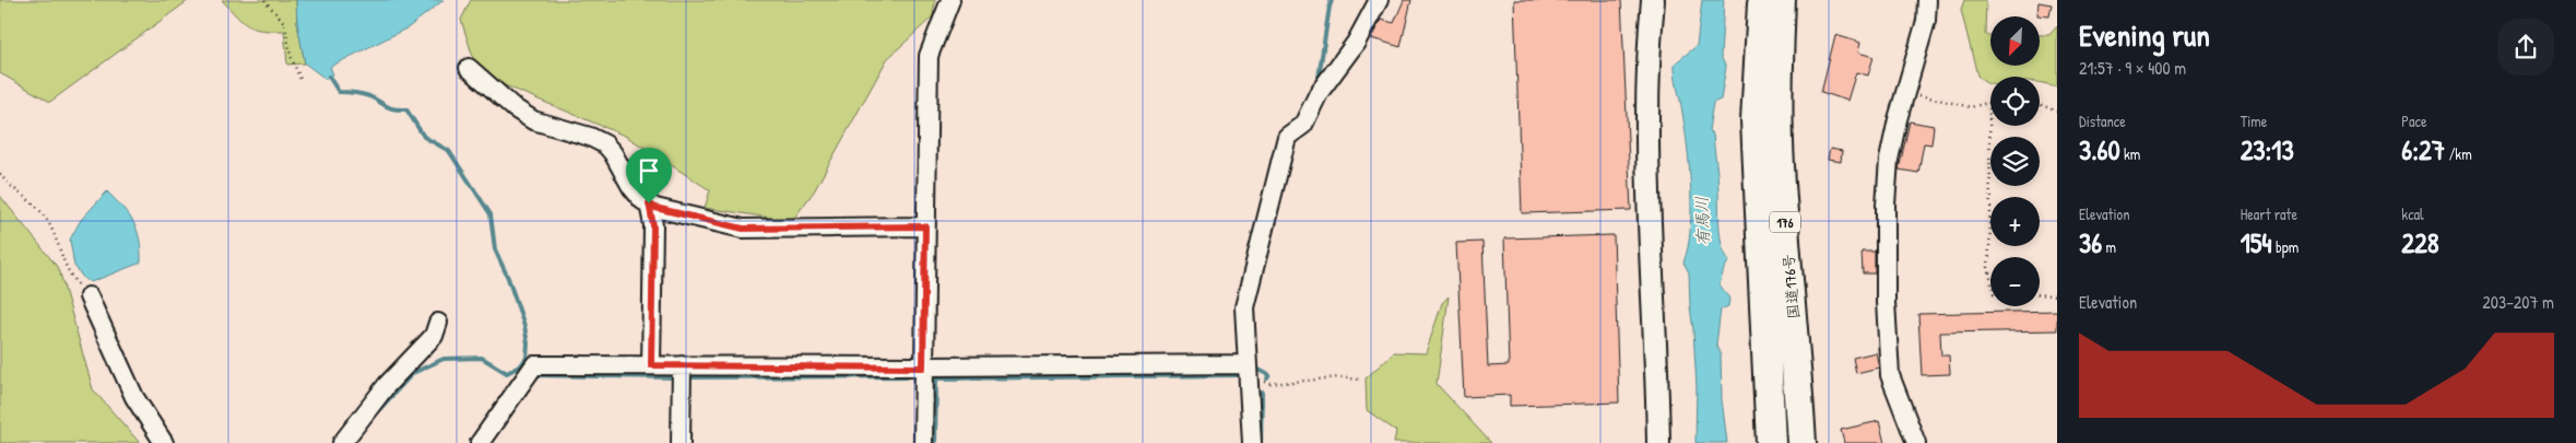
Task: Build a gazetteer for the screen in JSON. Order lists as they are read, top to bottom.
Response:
{
  "streets": {
    "highway": ["176", "国道176号"]
  },
  "water": ["有馬川"],
  "north": "bottom left",
  "page": {
    "heading": ["Evening run", "21:57 · 9 × 400 m"],
    "map_buttons": ["+", "−"],
    "stats": [
      ["Distance", "3.60 km"],
      ["Time", "23:13"],
      ["Pace", "6:27 /km"],
      ["Elevation", "36 m"],
      ["Heart rate", "154 bpm"],
      ["kcal", "228"]
    ],
    "chart": ["Elevation", "203–207 m"]
  }
}
